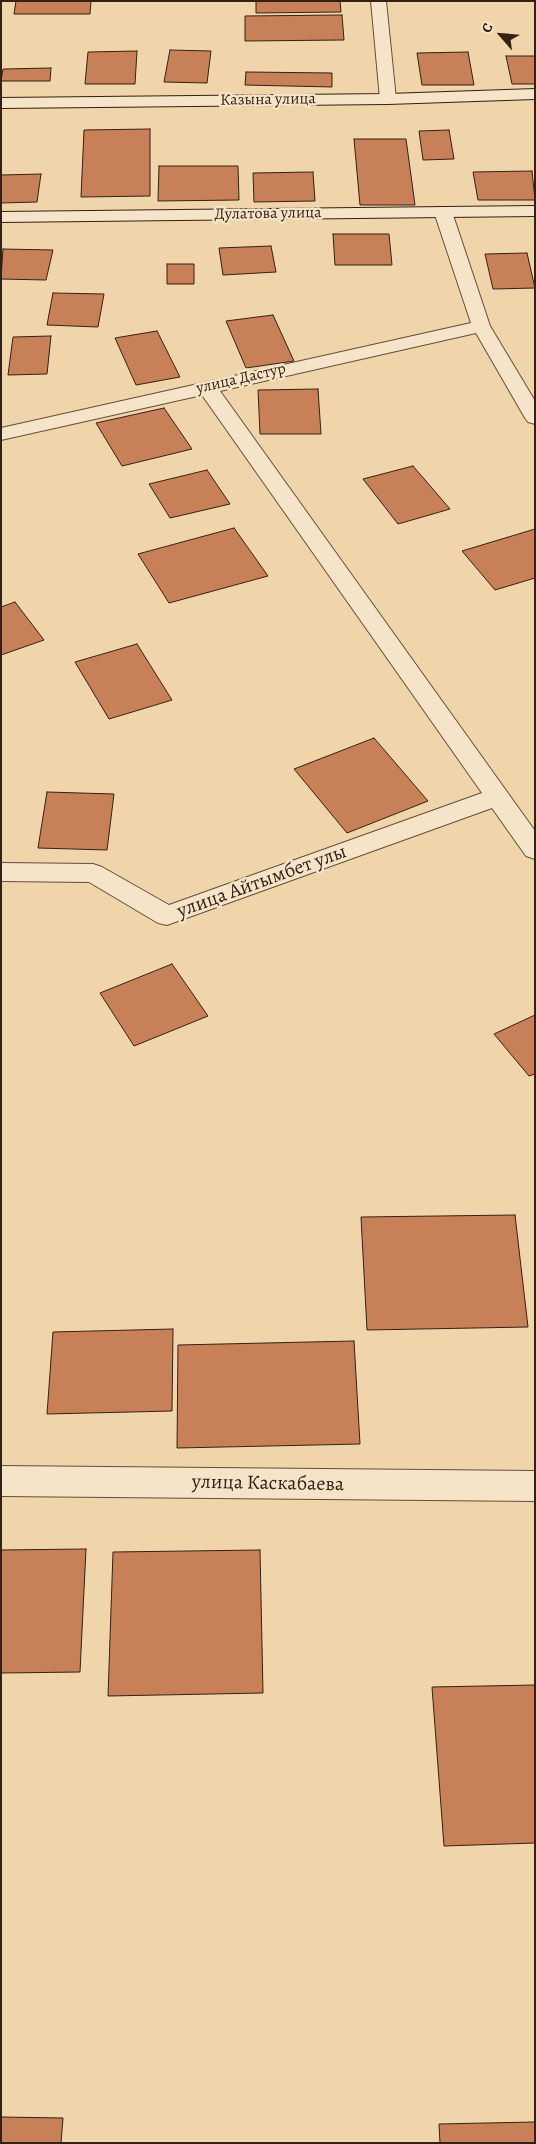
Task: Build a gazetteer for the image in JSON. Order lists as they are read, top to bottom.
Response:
{
  "streets": {
    "street": [
      "Казына улица",
      "Дулатова улица",
      "улица Дастур",
      "улица Айтымбет улы",
      "улица Каскабаева"
    ]
  },
  "north": "top left"
}
